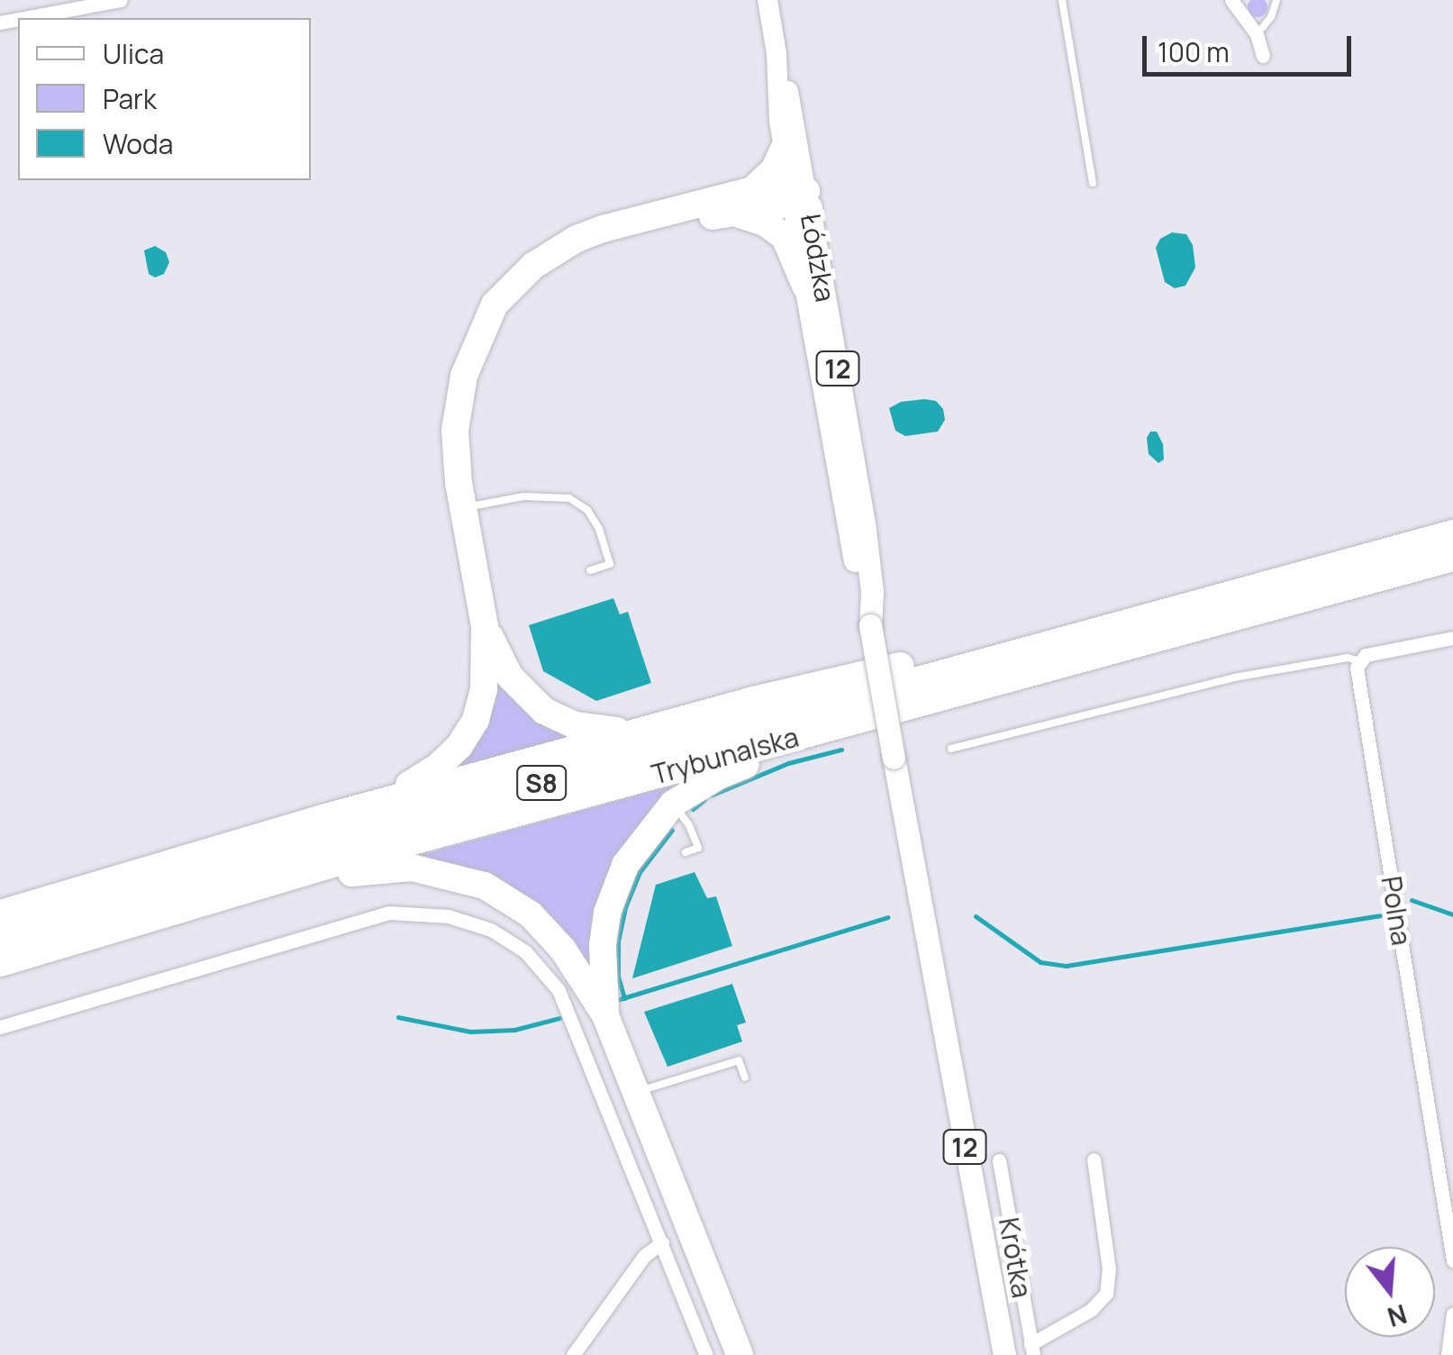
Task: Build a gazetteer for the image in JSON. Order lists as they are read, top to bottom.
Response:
{
  "streets": {
    "highway": ["12", "Trybunalska", "S8"],
    "main road": ["Łódzka"],
    "street": ["Polna", "Krótka"]
  },
  "crossings": [
    ["Łódzka", "12"]
  ],
  "legend": ["Ulica", "Park", "Woda"],
  "scale_bar": "100 m",
  "north": "bottom"
}
